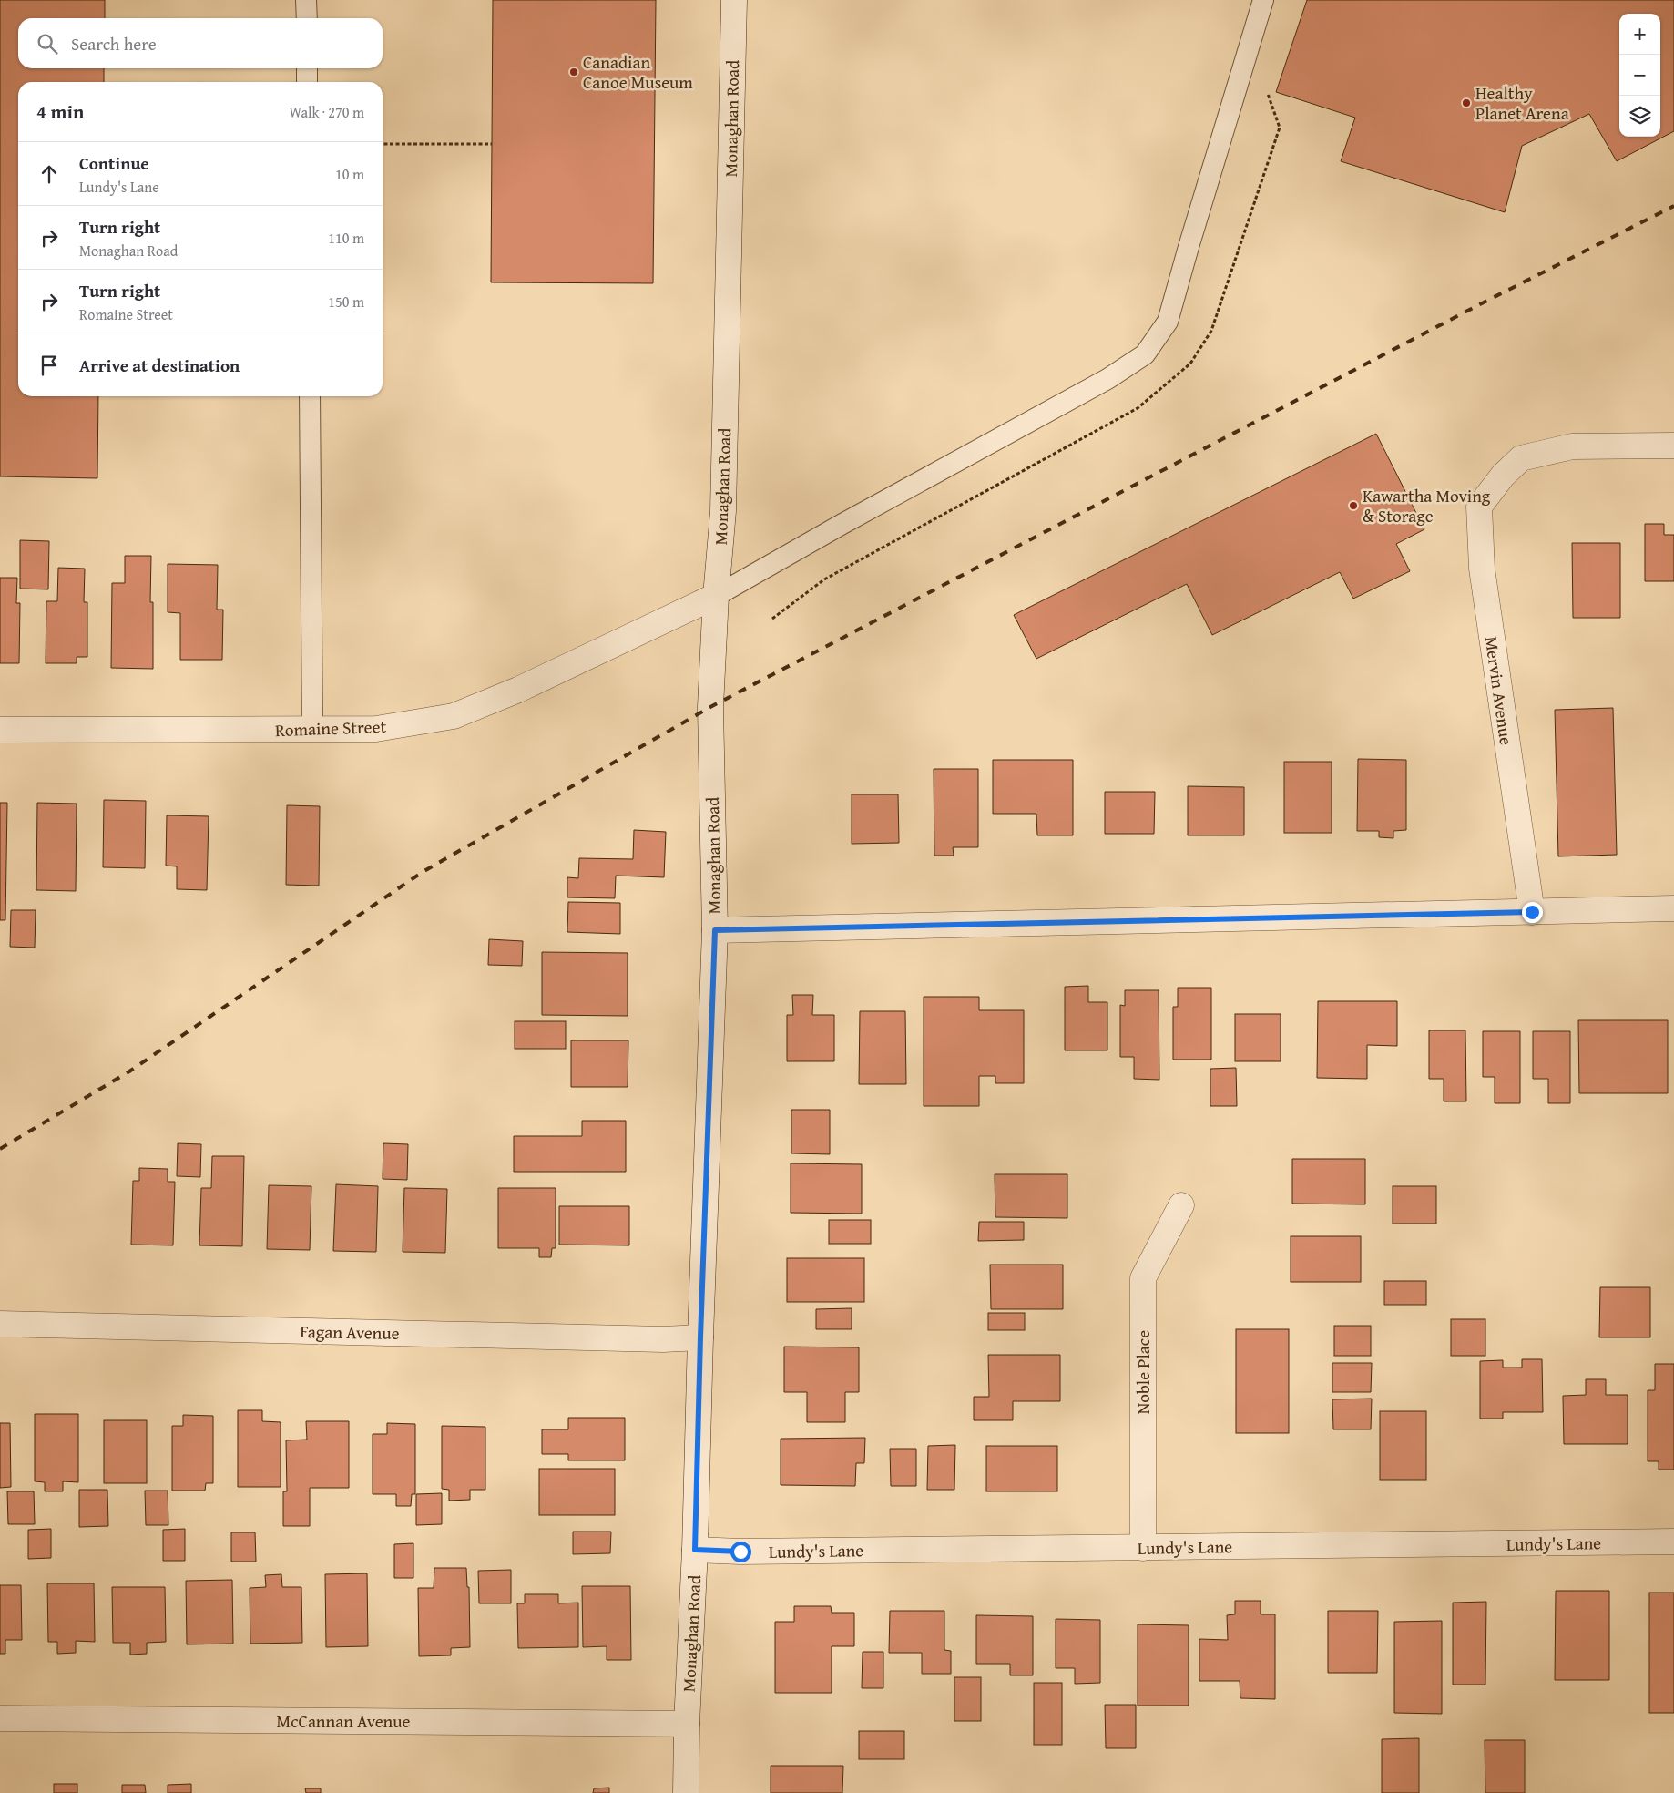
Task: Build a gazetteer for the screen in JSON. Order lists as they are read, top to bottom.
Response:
{
  "streets": {
    "street": [
      "Monaghan Road",
      "Mervin Avenue",
      "Romaine Street",
      "Fagan Avenue",
      "Noble Place",
      "Lundy's Lane",
      "McCannan Avenue"
    ]
  },
  "crossings": [
    ["Monaghan Road", "Romaine Street"],
    ["Monaghan Road", "Fagan Avenue"],
    ["Monaghan Road", "Lundy's Lane"],
    ["Monaghan Road", "McCannan Avenue"],
    ["Noble Place", "Lundy's Lane"]
  ],
  "places": ["Canadian Canoe Museum", "Healthy Planet Arena", "Kawartha Moving & Storage"],
  "page": {
    "map_buttons": ["+", "−"],
    "search": "Search here",
    "heading": ["4 min", "Walk · 270 m"],
    "list": [
      ["Continue", "Lundy's Lane", "10 m"],
      ["Turn right", "Monaghan Road", "110 m"],
      ["Turn right", "Romaine Street", "150 m"],
      "Arrive at destination"
    ]
  }
}
